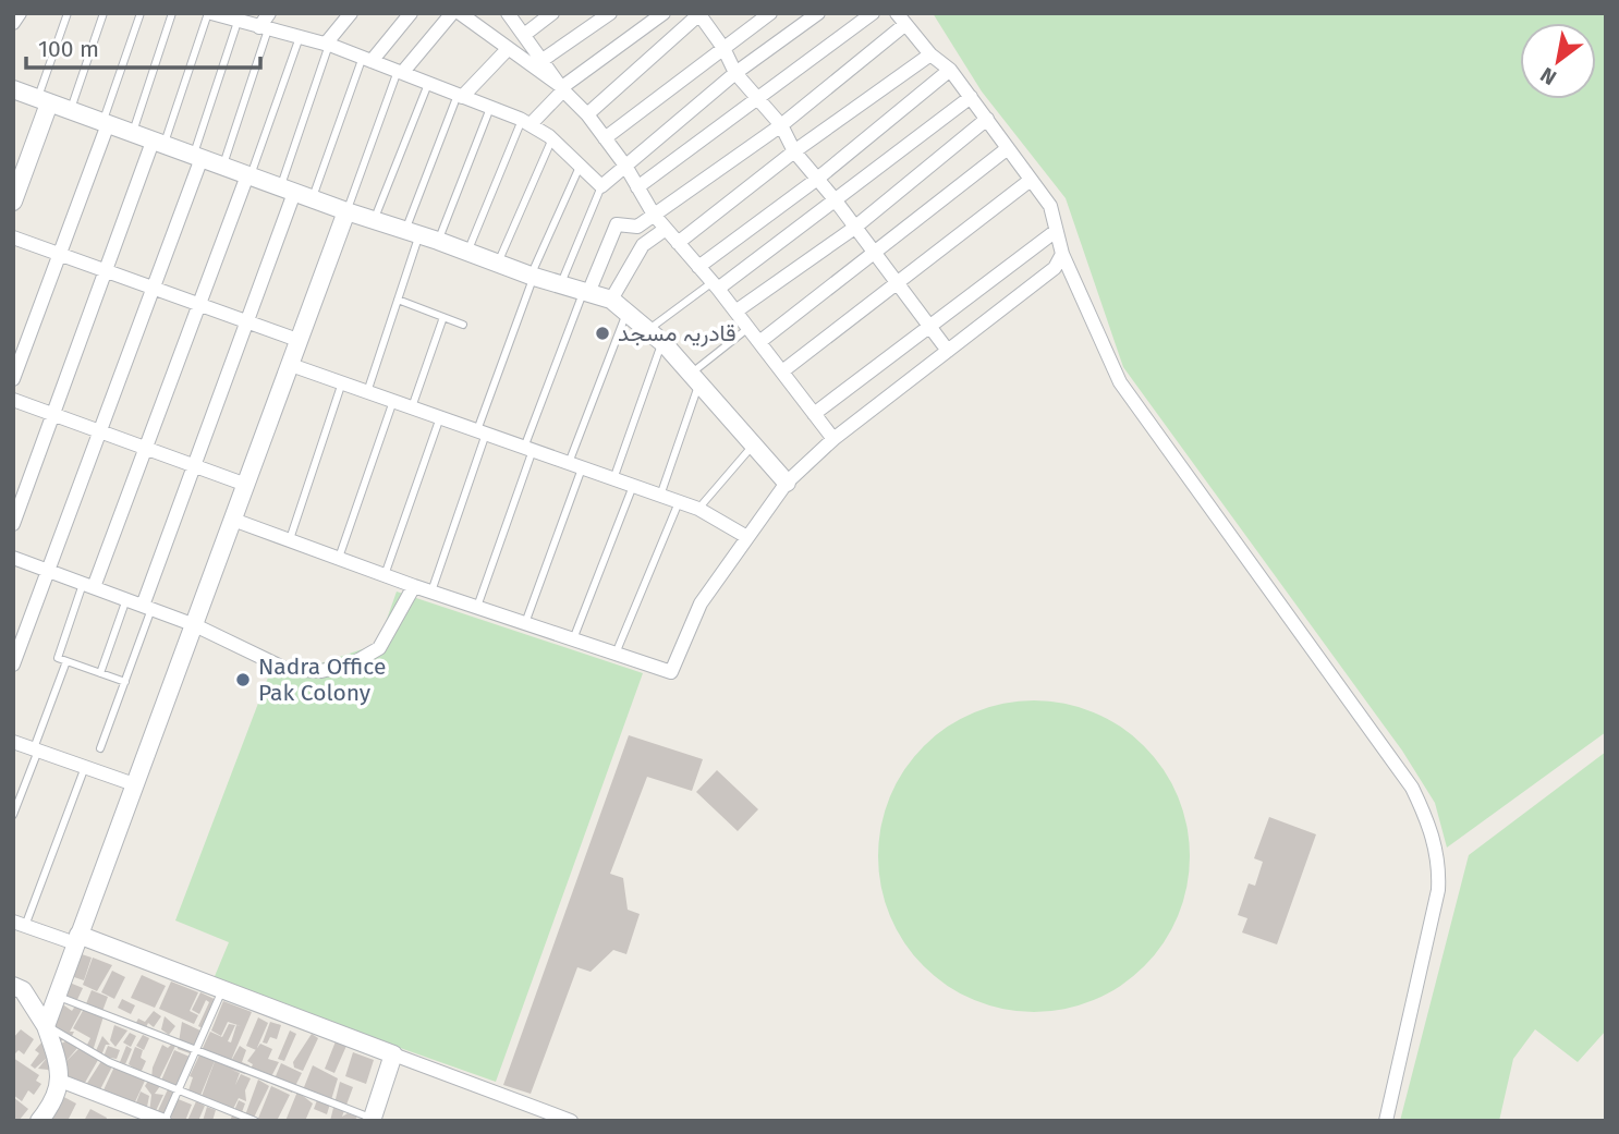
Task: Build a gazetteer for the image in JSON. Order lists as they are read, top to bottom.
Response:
{
  "places": ["قادریہ مسجد", "Nadra Office Pak Colony"],
  "scale_bar": "100 m",
  "north": "bottom left"
}
